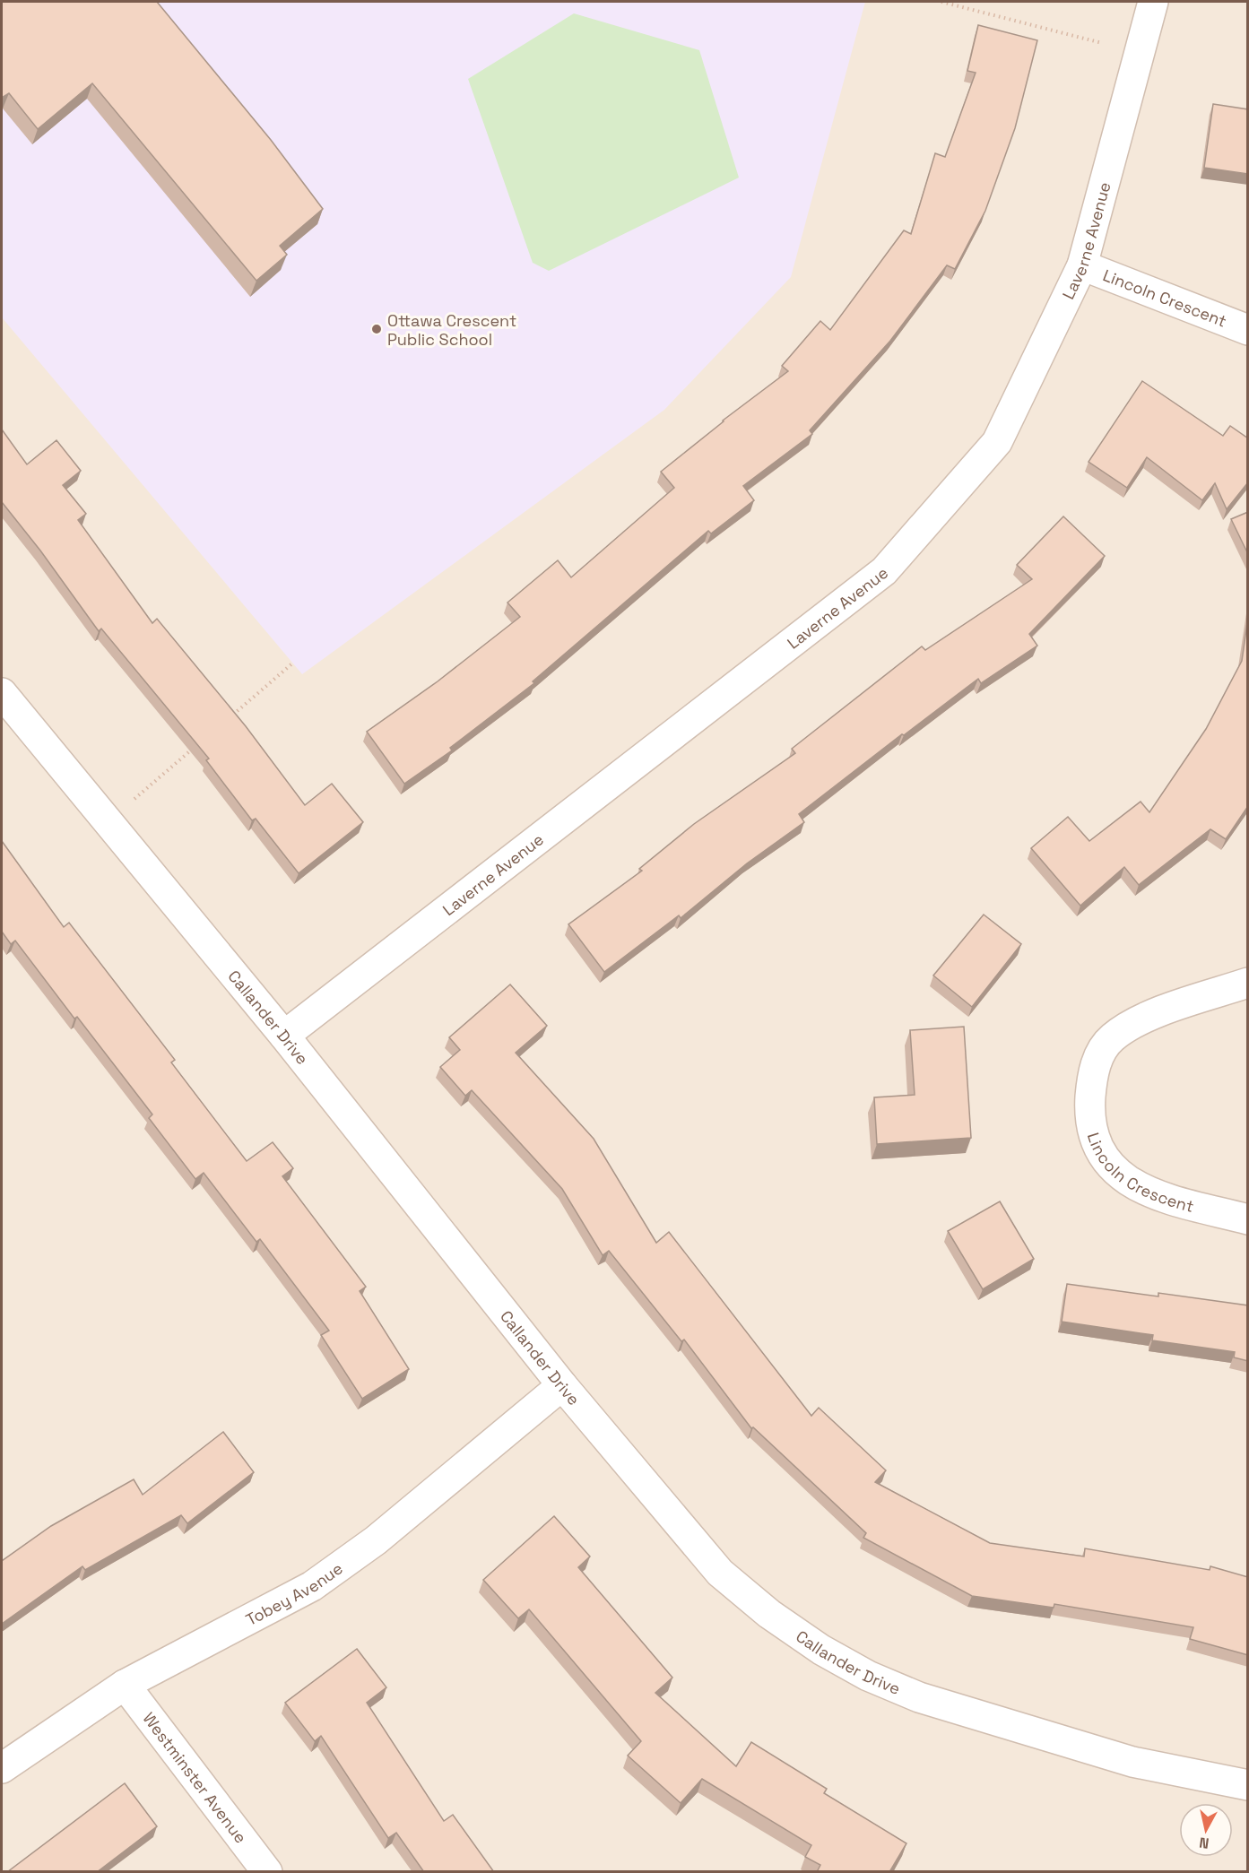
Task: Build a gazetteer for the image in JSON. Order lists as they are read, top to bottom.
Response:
{
  "streets": {
    "street": [
      "Laverne Avenue",
      "Lincoln Crescent",
      "Callander Drive",
      "Tobey Avenue",
      "Westminster Avenue"
    ]
  },
  "crossings": [
    ["Laverne Avenue", "Lincoln Crescent"],
    ["Laverne Avenue", "Callander Drive"],
    ["Callander Drive", "Tobey Avenue"],
    ["Tobey Avenue", "Westminster Avenue"]
  ],
  "places": ["Ottawa Crescent Public School"],
  "north": "bottom"
}
